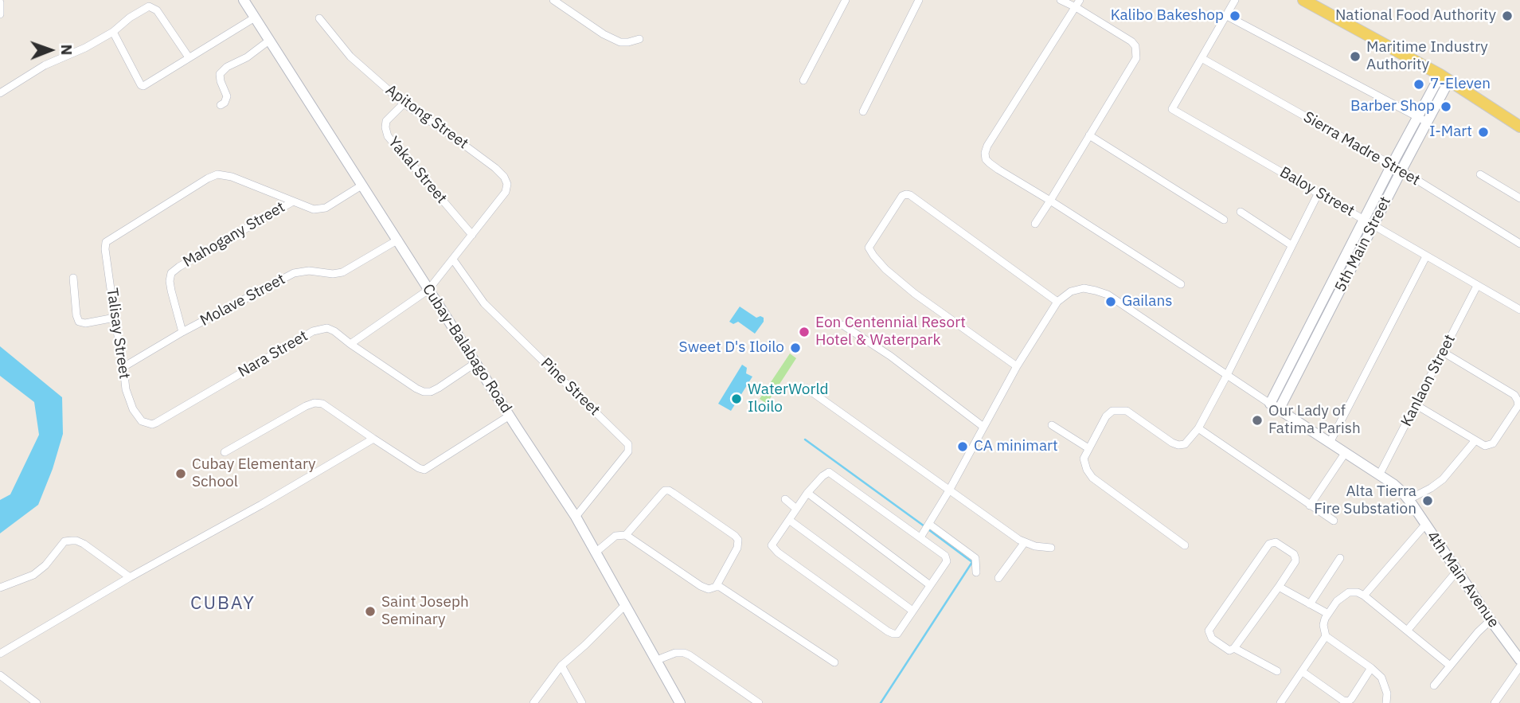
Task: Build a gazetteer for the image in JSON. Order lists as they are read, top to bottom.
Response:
{
  "streets": {
    "main road": ["5th Main Street", "Cubay-Balabago Road", "4th Main Avenue"],
    "street": [
      "Apitong Street",
      "Sierra Madre Street",
      "Yakal Street",
      "Baloy Street",
      "Mahogany Street",
      "Molave Street",
      "Talisay Street",
      "Nara Street",
      "Kanlaon Street",
      "Pine Street"
    ]
  },
  "crossings": [
    ["Apitong Street", "Yakal Street"],
    ["Sierra Madre Street", "Baloy Street"],
    ["Sierra Madre Street", "5th Main Street"],
    ["Baloy Street", "5th Main Street"],
    ["Baloy Street", "Kanlaon Street"],
    ["Mahogany Street", "Molave Street"],
    ["Mahogany Street", "Talisay Street"],
    ["5th Main Street", "4th Main Avenue"],
    ["Molave Street", "Talisay Street"],
    ["Molave Street", "Cubay-Balabago Road"],
    ["Talisay Street", "Nara Street"],
    ["Cubay-Balabago Road", "Nara Street"],
    ["Cubay-Balabago Road", "Pine Street"],
    ["Kanlaon Street", "4th Main Avenue"]
  ],
  "districts": ["CUBAY"],
  "places": [
    "Kalibo Bakeshop",
    "National Food Authority",
    "Maritime Industry Authority",
    "7-Eleven",
    "Barber Shop",
    "I-Mart",
    "Gailans",
    "Eon Centennial Resort Hotel & Waterpark",
    "Sweet D's Iloilo",
    "WaterWorld Iloilo",
    "Our Lady of Fatima Parish",
    "CA minimart",
    "Cubay Elementary School",
    "Alta Tierra Fire Substation",
    "Saint Joseph Seminary"
  ],
  "north": "right"
}
